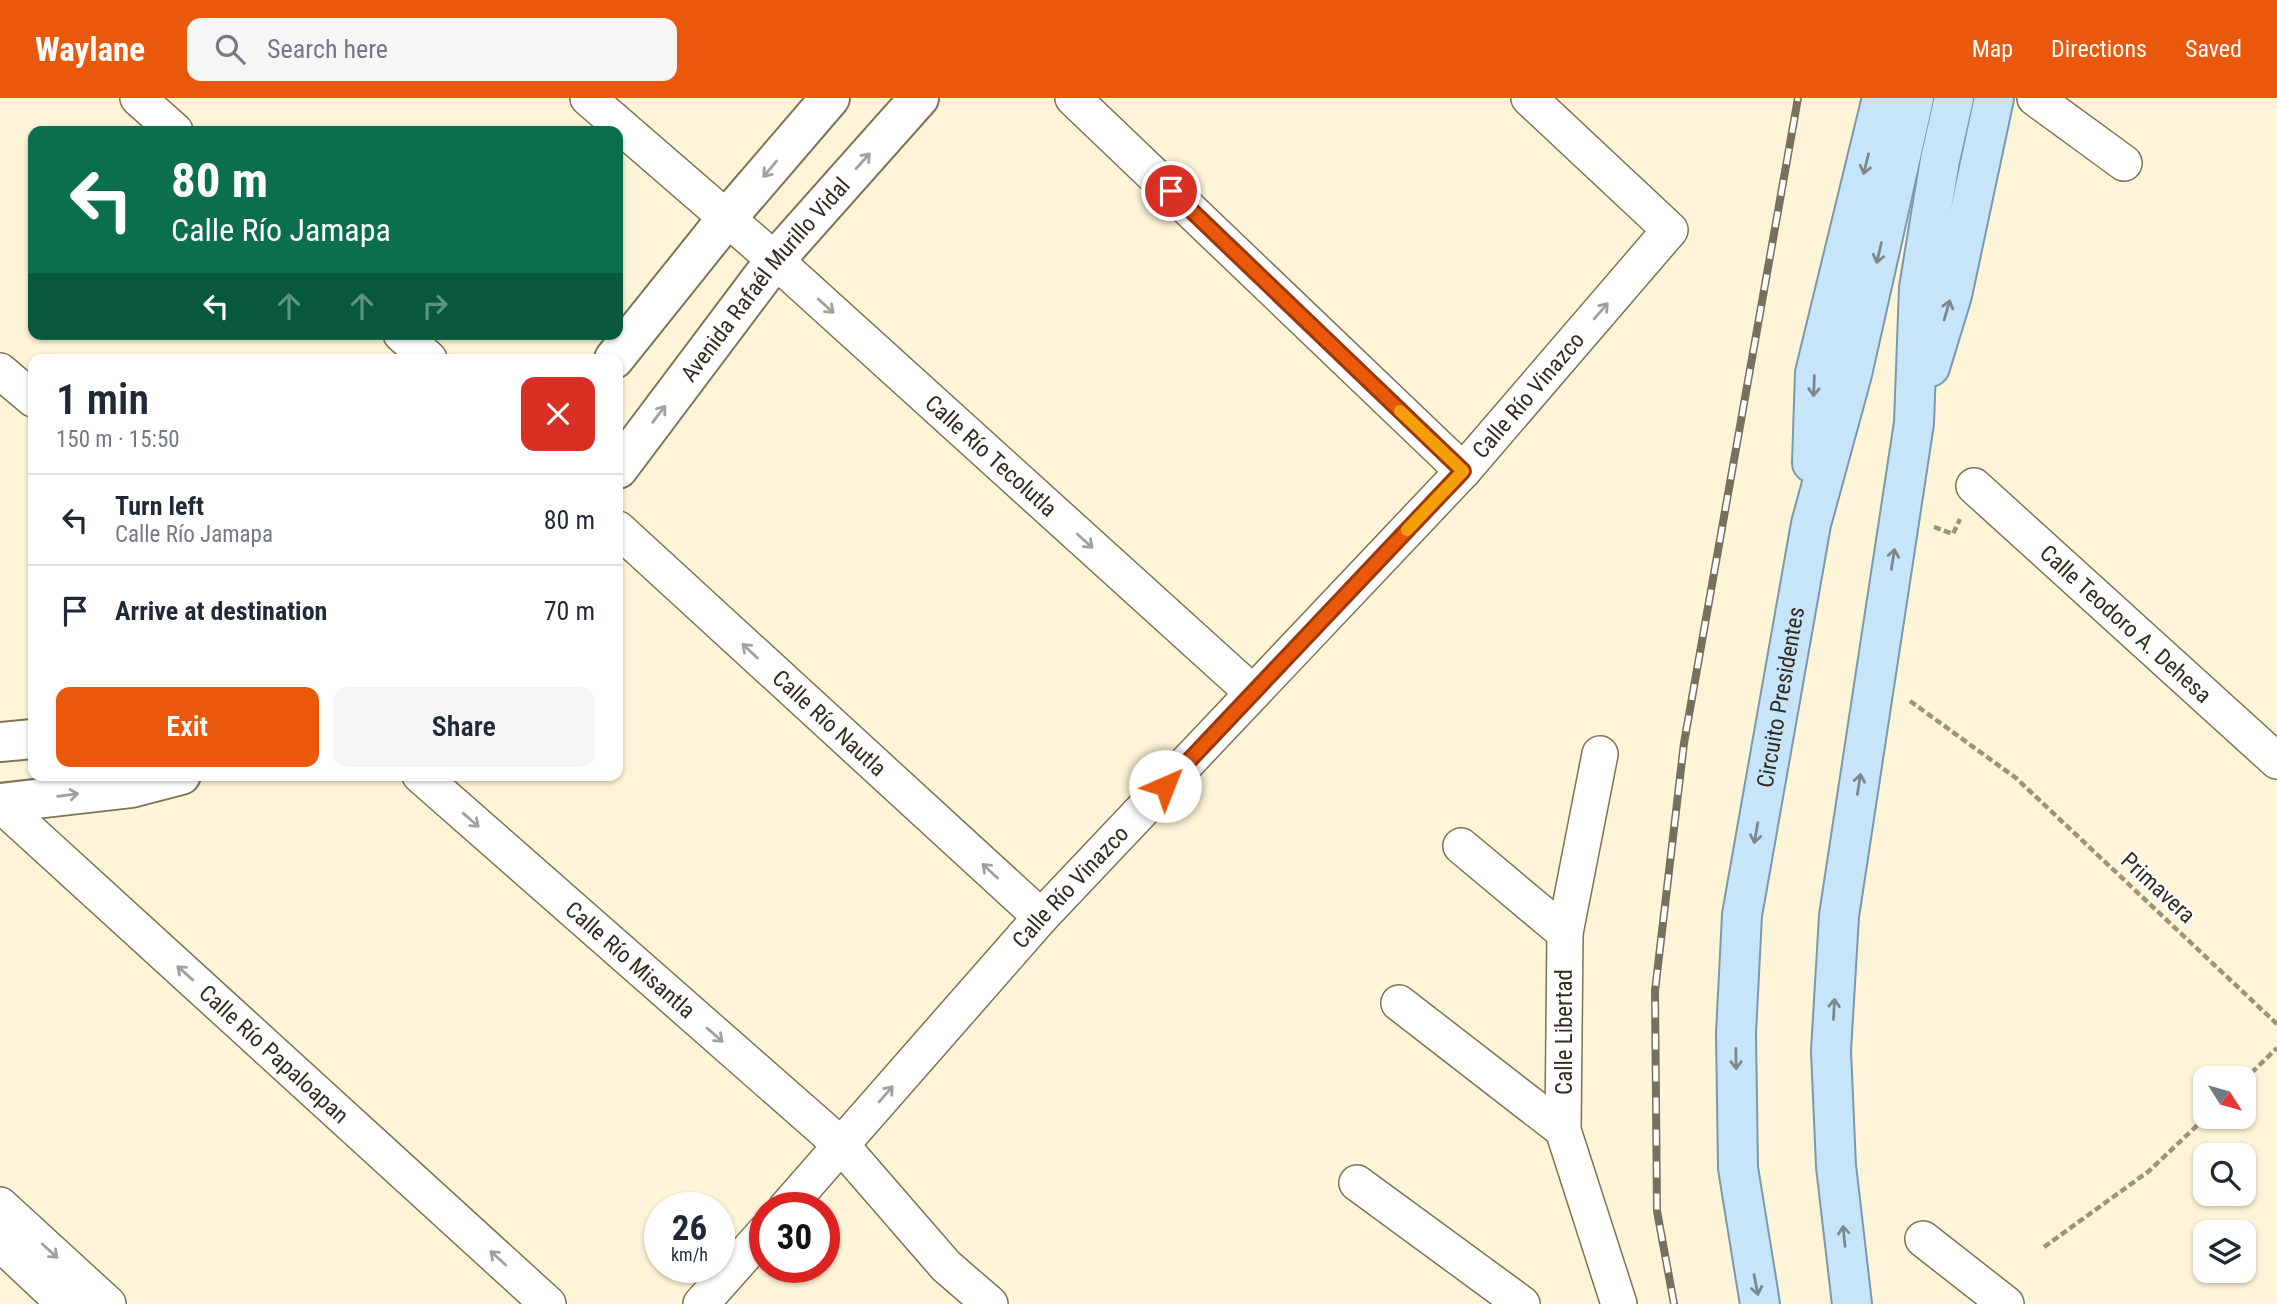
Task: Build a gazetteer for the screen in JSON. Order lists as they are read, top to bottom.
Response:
{
  "streets": {
    "main road": ["Avenida Rafaél Murillo Vidal", "Circuito Presidentes"],
    "street": [
      "Calle Río Vinazco",
      "Calle Río Tecolutla",
      "Calle Teodoro A. Dehesa",
      "Calle Río Nautla",
      "Calle Río Misantla",
      "Calle Libertad",
      "Calle Río Papaloapan"
    ],
    "path": ["Primavera"]
  },
  "crossings": [
    ["Avenida Rafaél Murillo Vidal", "Calle Río Tecolutla"],
    ["Calle Río Vinazco", "Calle Río Tecolutla"],
    ["Calle Río Vinazco", "Calle Río Nautla"],
    ["Calle Río Vinazco", "Calle Río Misantla"]
  ],
  "one_way": [
    "Calle Río Vinazco",
    "Calle Río Nautla",
    "Calle Río Misantla",
    "Calle Río Papaloapan"
  ],
  "north": "bottom right",
  "page": {
    "header": "Waylane",
    "search": "Search here",
    "nav": ["Map", "Directions", "Saved"],
    "turn": ["80 m", "Calle Río Jamapa"],
    "heading": ["1 min", "150 m · 15:50"],
    "list": [
      {
        "name": "Turn left",
        "note": "Calle Río Jamapa",
        "value": "80 m"
      },
      {
        "name": "Arrive at destination",
        "value": "70 m"
      }
    ],
    "buttons": ["Exit", "Share"],
    "speed": "26 km/h",
    "limit": "30"
  }
}
